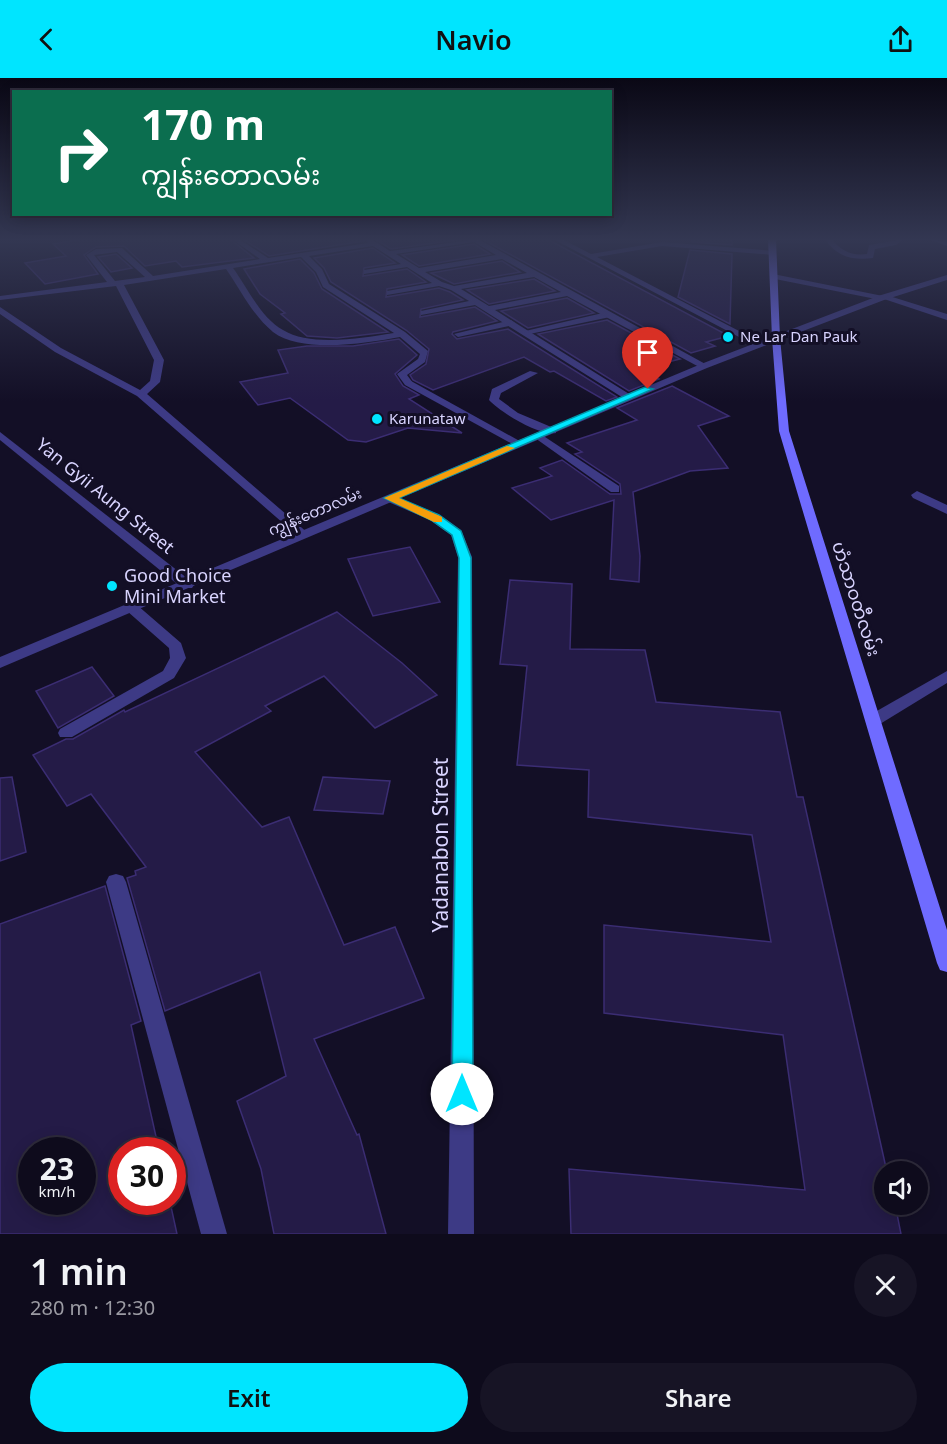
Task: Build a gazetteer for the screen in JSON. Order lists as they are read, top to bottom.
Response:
{
  "streets": {
    "main road": ["ဟံသာဝတီလမ်း"],
    "street": ["Yan Gyii Aung Street", "ကျွန်းတောလမ်း", "Yadanabon Street"]
  },
  "crossings": [
    ["Yan Gyii Aung Street", "ကျွန်းတောလမ်း"],
    ["ကျွန်းတောလမ်း", "ဟံသာဝတီလမ်း"],
    ["ကျွန်းတောလမ်း", "Yadanabon Street"]
  ],
  "places": ["Ne Lar Dan Pauk", "Karunataw", "Good Choice Mini Market"],
  "page": {
    "header": "Navio",
    "turn": ["170 m", "ကျွန်းတောလမ်း"],
    "speed": "23 km/h",
    "limit": "30",
    "heading": ["1 min", "280 m · 12:30"],
    "buttons": ["Exit", "Share"]
  }
}
